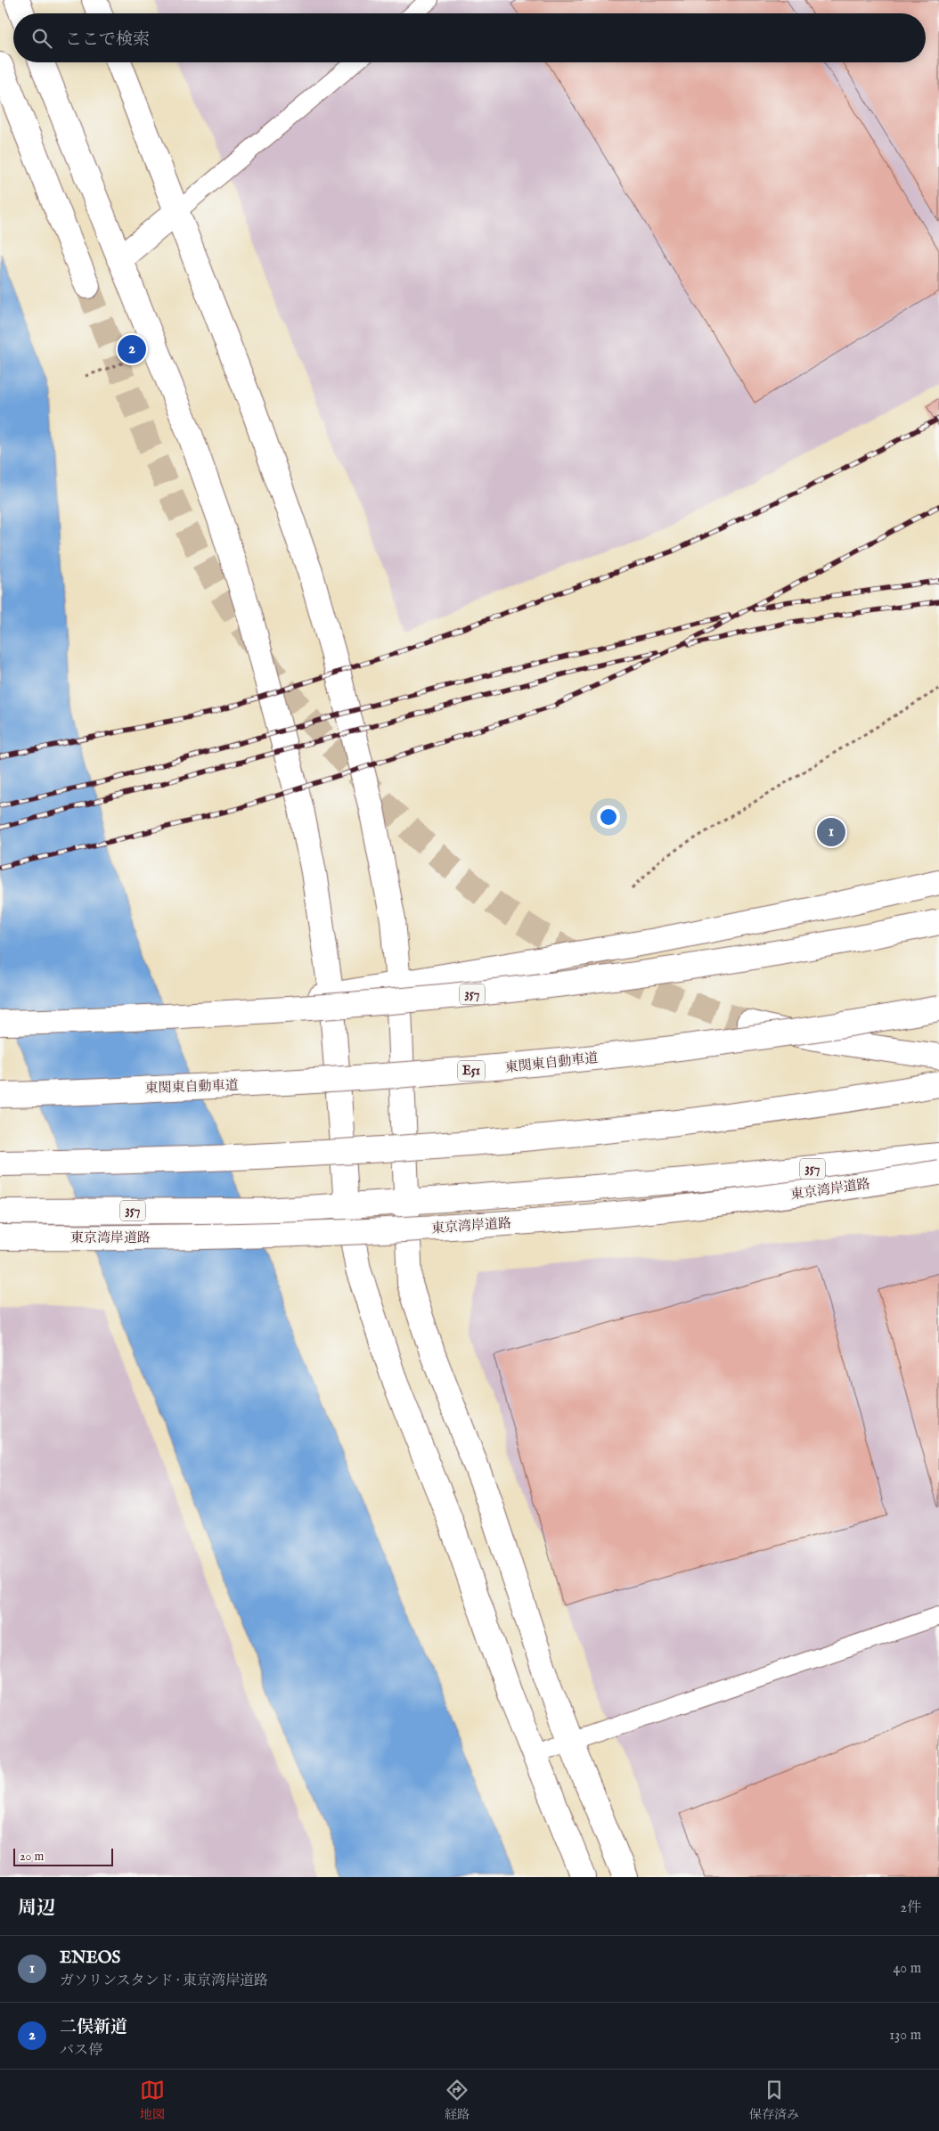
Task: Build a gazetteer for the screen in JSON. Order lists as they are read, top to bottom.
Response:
{
  "streets": {
    "main road": [
      "357",
      "東関東自動車道",
      "E51",
      "東京湾岸道路"
    ]
  },
  "scale_bar": "20 m",
  "page": {
    "search": "ここで検索",
    "pins": ["2", "1"],
    "scale": "20 m",
    "heading": ["周辺", "2件"],
    "list": [
      {
        "mark": "1",
        "name": "ENEOS",
        "note": "ガソリンスタンド · 東京湾岸道路",
        "value": "40 m"
      },
      {
        "mark": "2",
        "name": "二俣新道",
        "note": "バス停",
        "value": "130 m"
      }
    ],
    "nav": ["地図", "経路", "保存済み"]
  }
}
